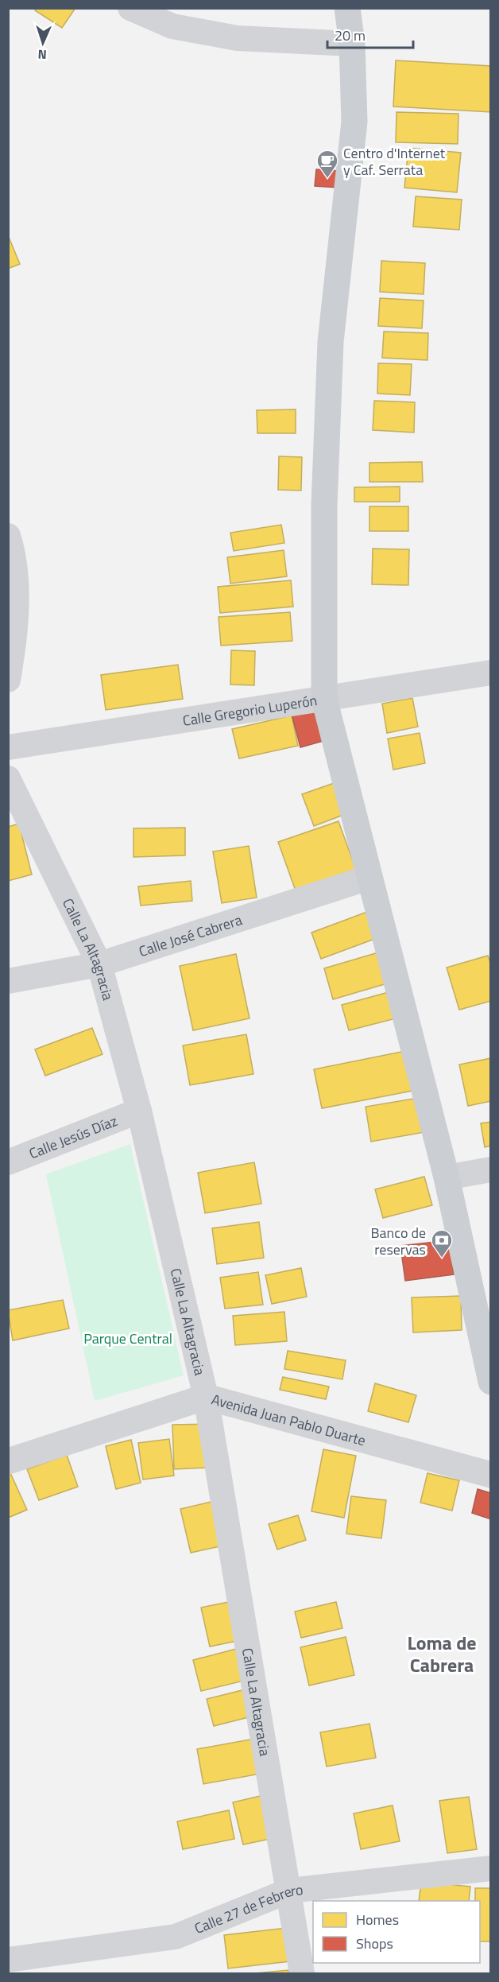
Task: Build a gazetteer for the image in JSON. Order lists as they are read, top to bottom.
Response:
{
  "streets": {
    "street": [
      "Calle Gregorio Luperón",
      "Calle José Cabrera",
      "Calle La Altagracia",
      "Calle Jesús Díaz",
      "Avenida Juan Pablo Duarte",
      "Calle 27 de Febrero"
    ]
  },
  "crossings": [
    ["Calle José Cabrera", "Calle La Altagracia"],
    ["Calle La Altagracia", "Calle Jesús Díaz"],
    ["Calle La Altagracia", "Avenida Juan Pablo Duarte"],
    ["Calle La Altagracia", "Calle 27 de Febrero"]
  ],
  "districts": ["Loma de Cabrera"],
  "parks": ["Parque Central"],
  "places": {
    "cafe": ["Centro d'Internet y Caf. Serrata"],
    "bank": ["Banco de reservas"]
  },
  "legend": ["Homes", "Shops"],
  "scale_bar": "20 m",
  "north": "bottom"
}
